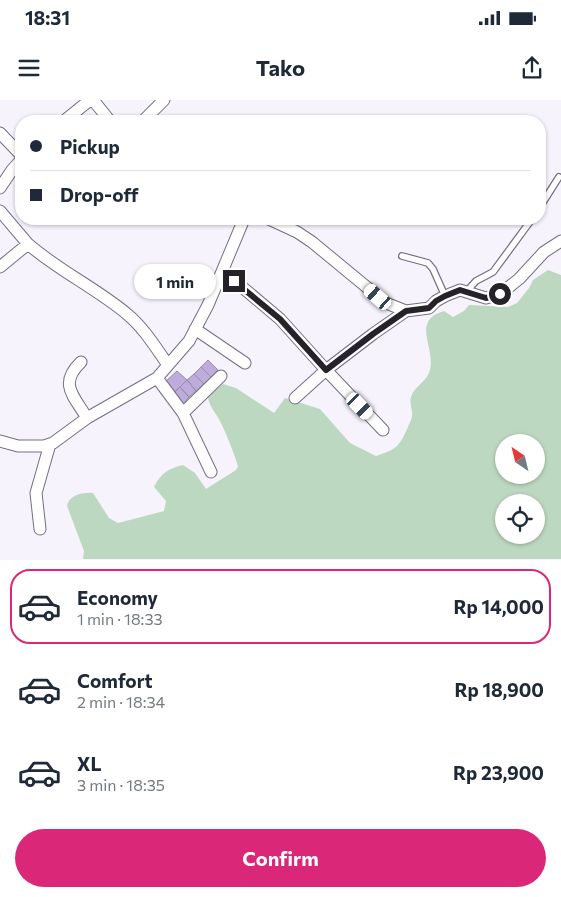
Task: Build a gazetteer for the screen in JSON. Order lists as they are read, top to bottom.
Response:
{
  "north": "top left",
  "page": {
    "status": "18:31",
    "header": "Tako",
    "banner": ["Pickup", "Drop-off"],
    "bubble": "1 min",
    "list": [
      {
        "name": "Economy",
        "note": "1 min · 18:33",
        "value": "Rp 14,000"
      },
      {
        "name": "Comfort",
        "note": "2 min · 18:34",
        "value": "Rp 18,900"
      },
      {
        "name": "XL",
        "note": "3 min · 18:35",
        "value": "Rp 23,900"
      }
    ],
    "buttons": "Confirm"
  }
}
